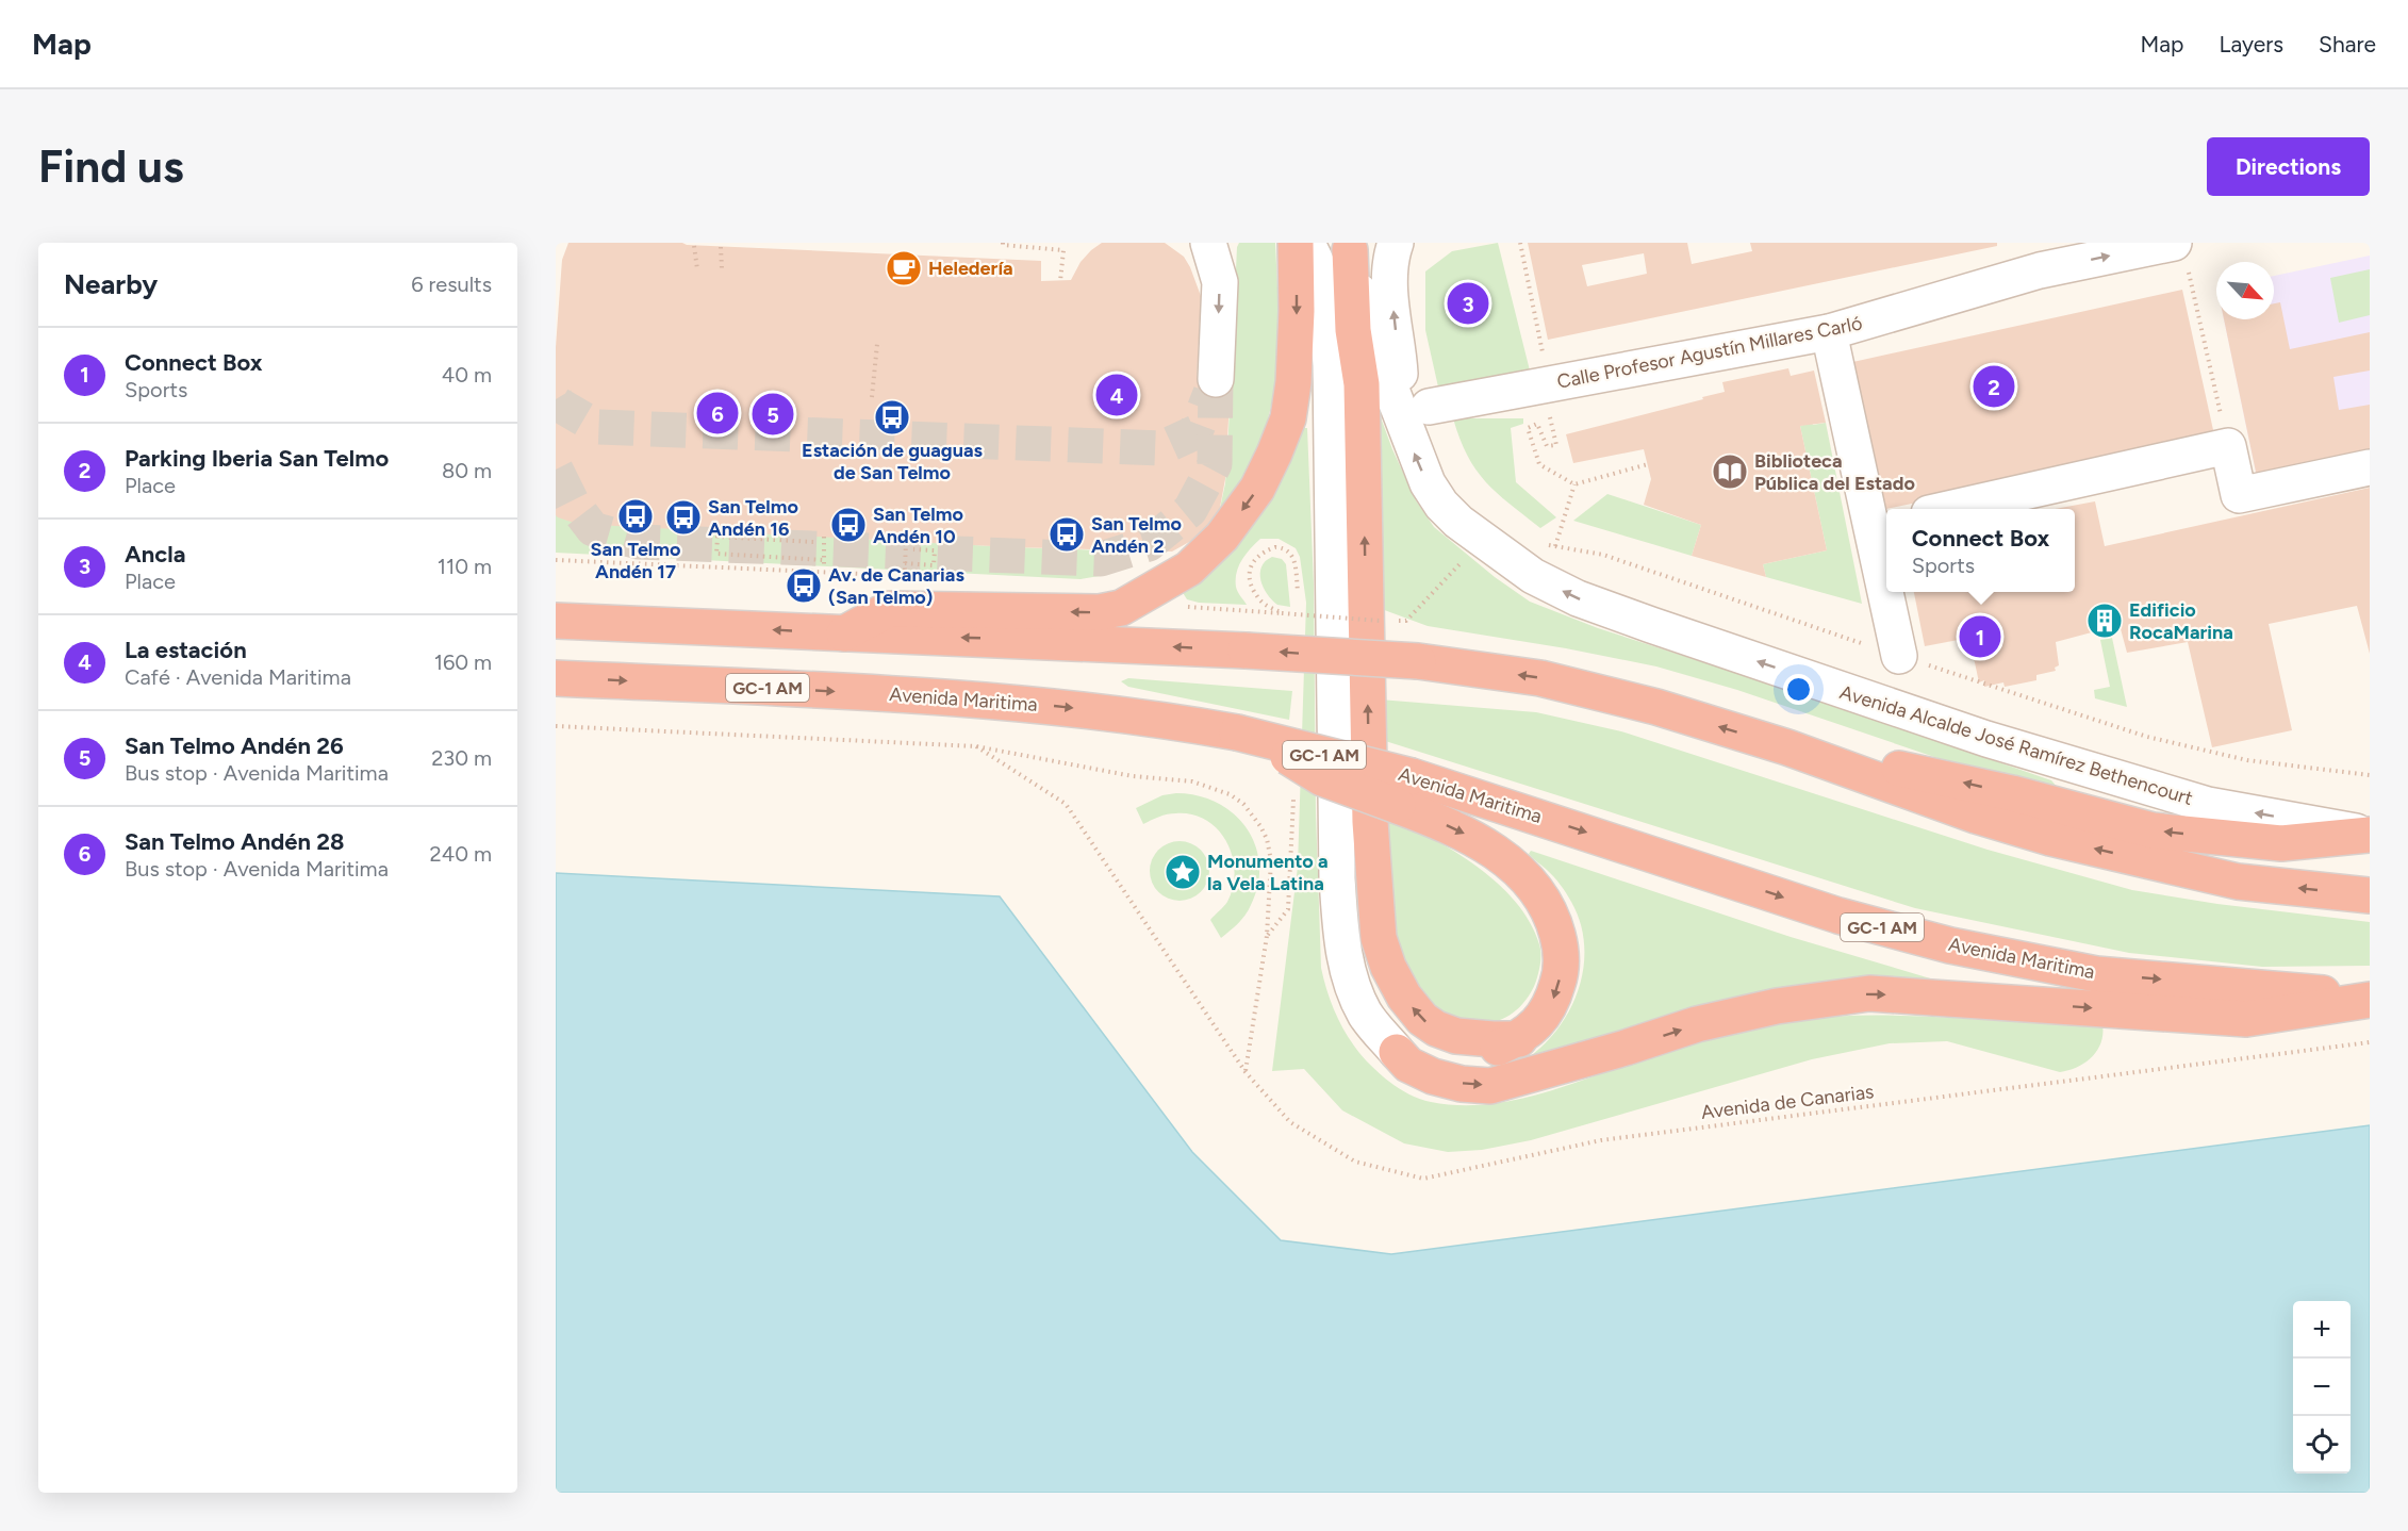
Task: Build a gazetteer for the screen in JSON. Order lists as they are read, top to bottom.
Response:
{
  "streets": {
    "highway": ["GC-1 AM", "Avenida Maritima"],
    "street": ["Calle Profesor Agustín Millares Carló", "Avenida Alcalde José Ramírez Bethencourt"],
    "path": ["Avenida de Canarias"]
  },
  "crossings": [
    ["Calle Profesor Agustín Millares Carló", "Avenida Alcalde José Ramírez Bethencourt"]
  ],
  "one_way": ["Avenida Alcalde José Ramírez Bethencourt"],
  "places": {
    "cafe": ["Heledería"],
    "bus stop": [
      "Estación de guaguas de San Telmo",
      "San Telmo Andén 17",
      "San Telmo Andén 16",
      "San Telmo Andén 10",
      "San Telmo Andén 2",
      "Av. de Canarias (San Telmo)"
    ],
    "library": ["Biblioteca Pública del Estado"],
    "building": ["Edificio RocaMarina"],
    "place": ["Monumento a la Vela Latina"]
  },
  "north": "bottom right",
  "page": {
    "header": "Map",
    "nav": ["Map", "Layers", "Share"],
    "buttons": "Directions",
    "title": "Find us",
    "heading": ["Nearby", "6 results"],
    "pins": [
      "3",
      "2",
      "4",
      "6",
      "5",
      "1"
    ],
    "list": [
      {
        "mark": "1",
        "name": "Connect Box",
        "note": "Sports",
        "value": "40 m"
      },
      {
        "mark": "2",
        "name": "Parking Iberia San Telmo",
        "note": "Place",
        "value": "80 m"
      },
      {
        "mark": "3",
        "name": "Ancla",
        "note": "Place",
        "value": "110 m"
      },
      {
        "mark": "4",
        "name": "La estación",
        "note": "Café · Avenida Maritima",
        "value": "160 m"
      },
      {
        "mark": "5",
        "name": "San Telmo Andén 26",
        "note": "Bus stop · Avenida Maritima",
        "value": "230 m"
      },
      {
        "mark": "6",
        "name": "San Telmo Andén 28",
        "note": "Bus stop · Avenida Maritima",
        "value": "240 m"
      }
    ],
    "popup": ["Connect Box", "Sports"],
    "map_buttons": ["+", "−"]
  }
}
